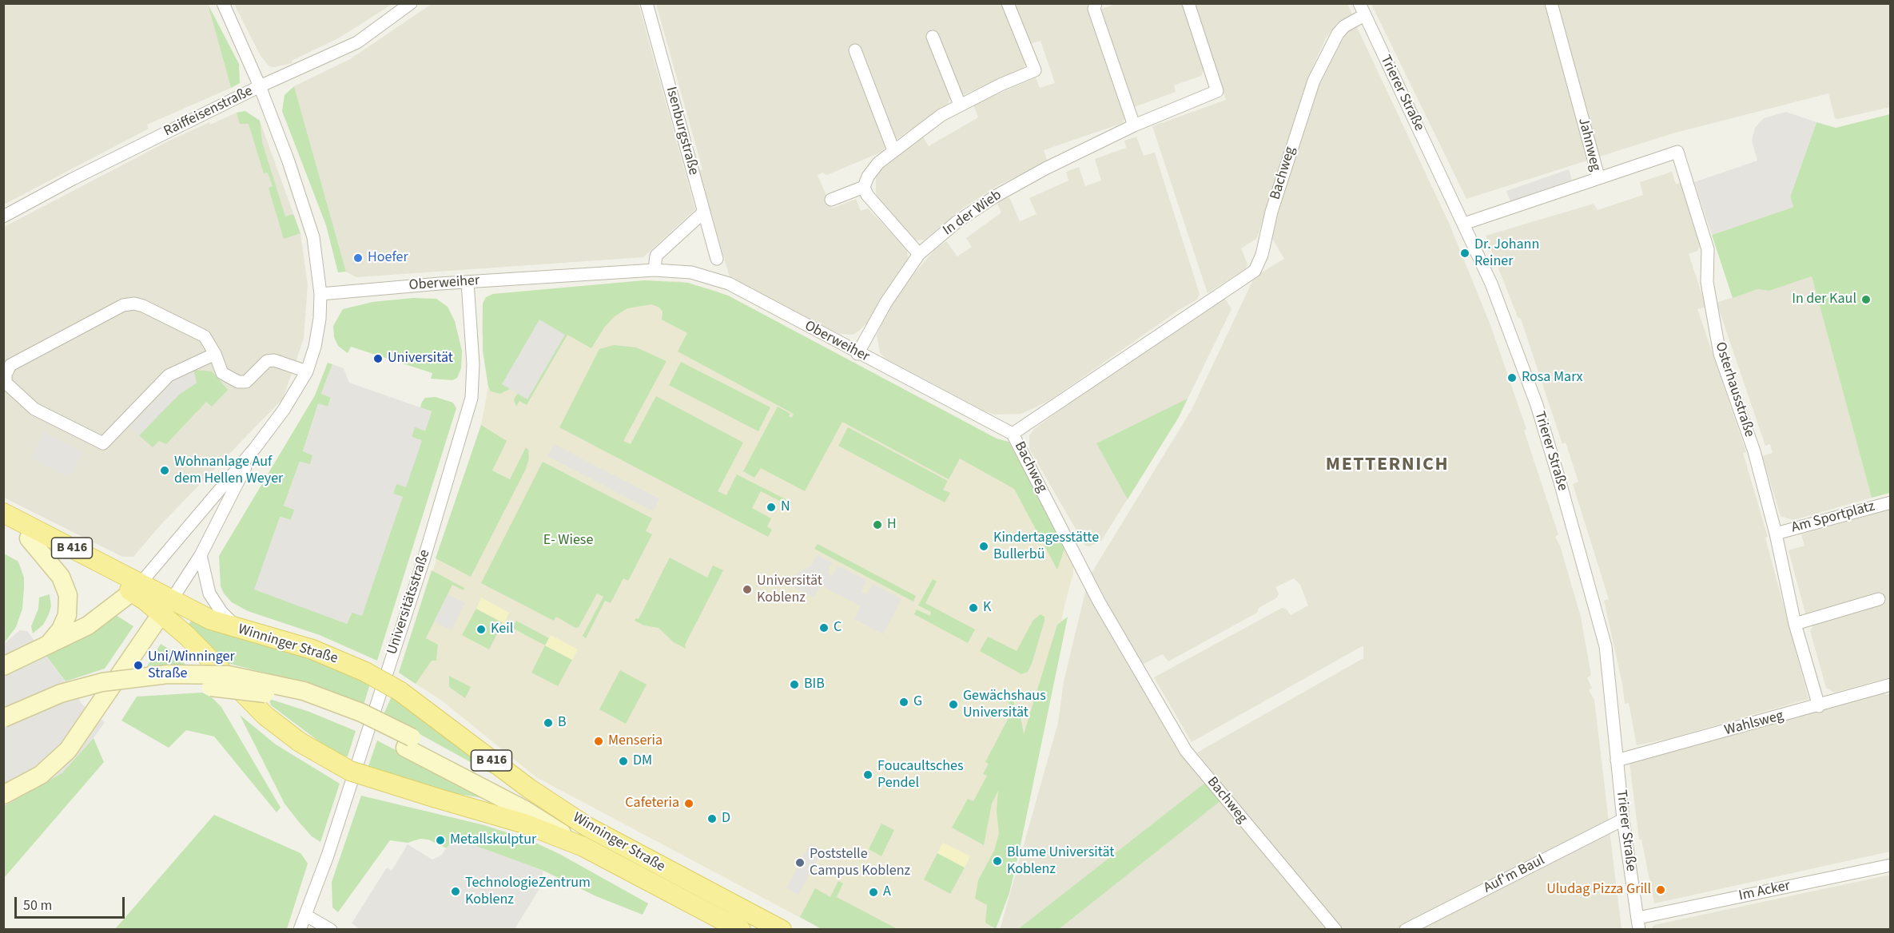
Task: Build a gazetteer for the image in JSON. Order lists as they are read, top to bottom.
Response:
{
  "streets": {
    "main road": ["B 416", "Winninger Straße"],
    "street": [
      "Trierer Straße",
      "Raiffeisenstraße",
      "Isenburgstraße",
      "Jahnweg",
      "Bachweg",
      "In der Wieb",
      "Oberweiher",
      "Osterhausstraße",
      "Am Sportplatz",
      "Universitätsstraße",
      "Wahlsweg",
      "Auf'm Baul",
      "Im Acker"
    ]
  },
  "crossings": [
    ["Trierer Straße", "Jahnweg"],
    ["Trierer Straße", "Bachweg"],
    ["Trierer Straße", "Wahlsweg"],
    ["Trierer Straße", "Auf'm Baul"],
    ["Trierer Straße", "Im Acker"],
    ["Jahnweg", "Osterhausstraße"],
    ["Bachweg", "Oberweiher"],
    ["In der Wieb", "Oberweiher"],
    ["Oberweiher", "Universitätsstraße"],
    ["Osterhausstraße", "Am Sportplatz"],
    ["Osterhausstraße", "Wahlsweg"]
  ],
  "districts": ["METTERNICH"],
  "parks": ["E- Wiese"],
  "places": [
    "Dr. Johann Reiner",
    "Hoefer",
    "In der Kaul",
    "Universität",
    "Rosa Marx",
    "Wohnanlage Auf dem Hellen Weyer",
    "N",
    "H",
    "Kindertagesstätte Bullerbü",
    "Universität Koblenz",
    "K",
    "C",
    "Keil",
    "Uni/Winninger Straße",
    "BIB",
    "G",
    "Gewächshaus Universität",
    "B",
    "Menseria",
    "DM",
    "Foucaultsches Pendel",
    "Cafeteria",
    "D",
    "Metallskulptur",
    "Blume Universität Koblenz",
    "Poststelle Campus Koblenz",
    "Uludag Pizza Grill",
    "TechnologieZentrum Koblenz",
    "A"
  ],
  "scale_bar": "50 m"
}
